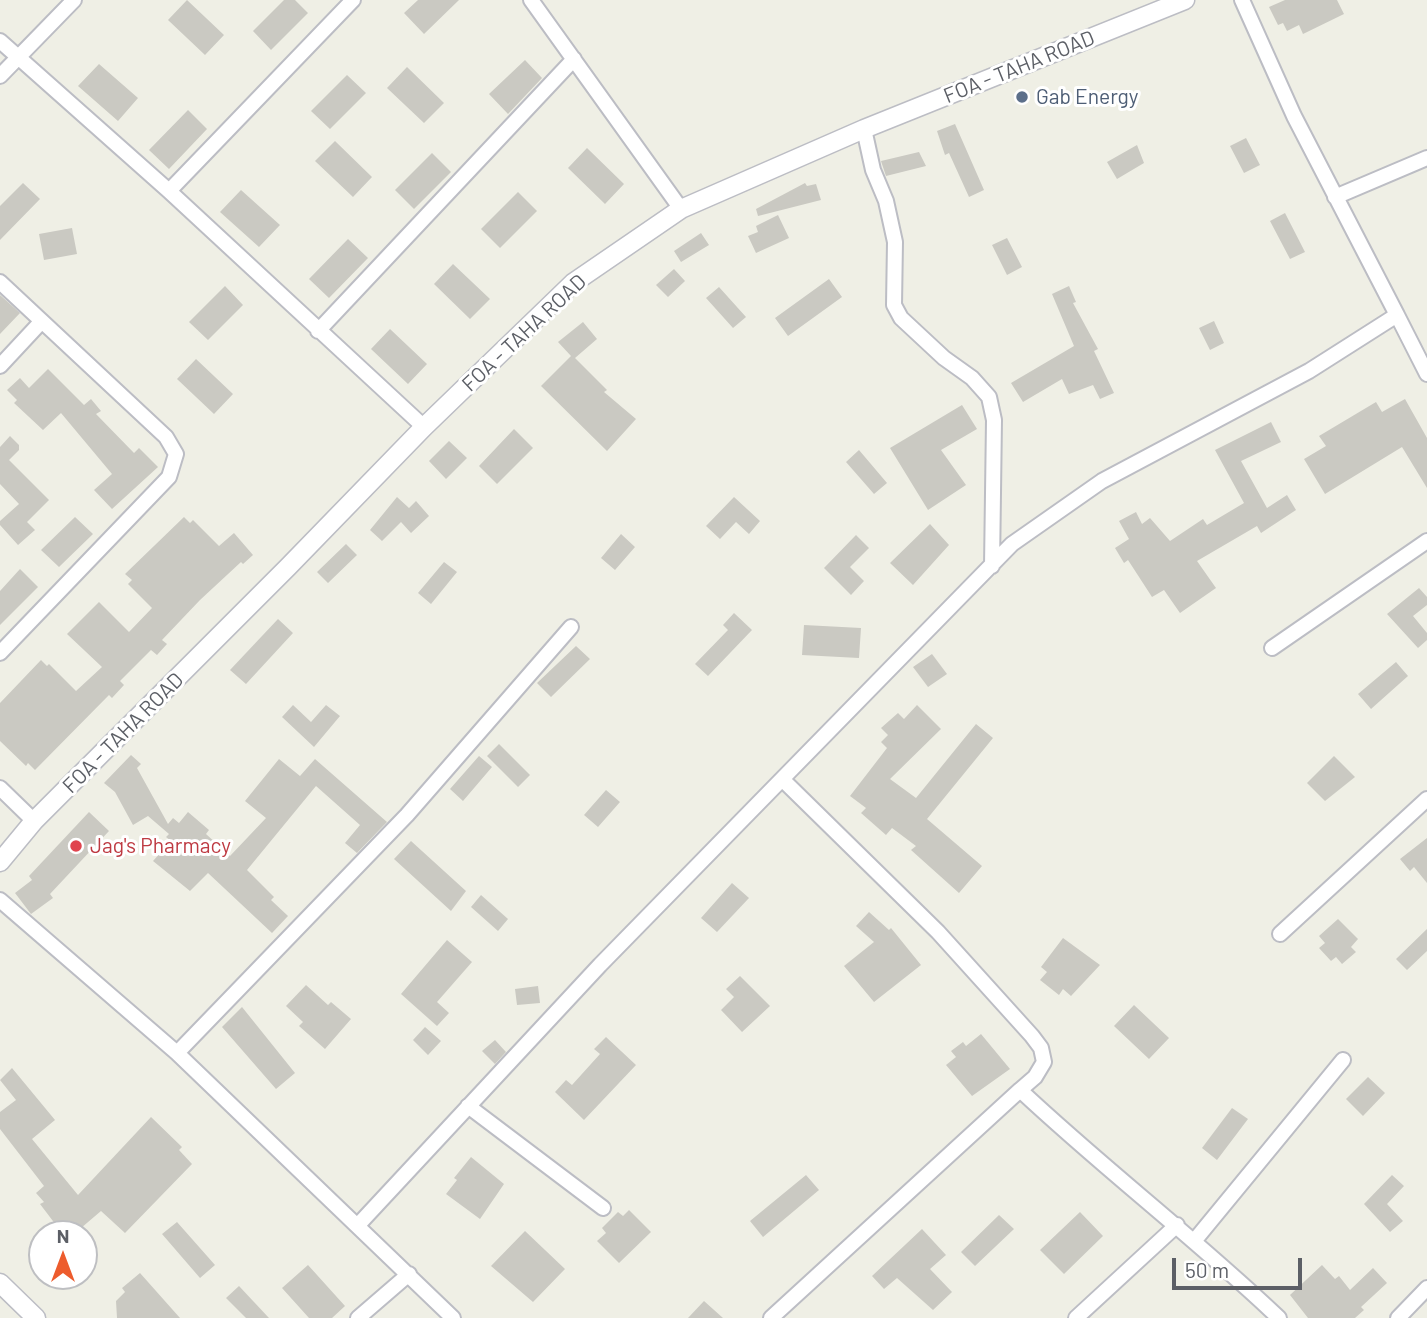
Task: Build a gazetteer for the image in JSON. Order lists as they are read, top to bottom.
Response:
{
  "streets": {
    "street": ["FOA - TAHA ROAD"]
  },
  "places": ["Gab Energy", "Jag's Pharmacy"],
  "scale_bar": "50 m",
  "north": "top"
}
